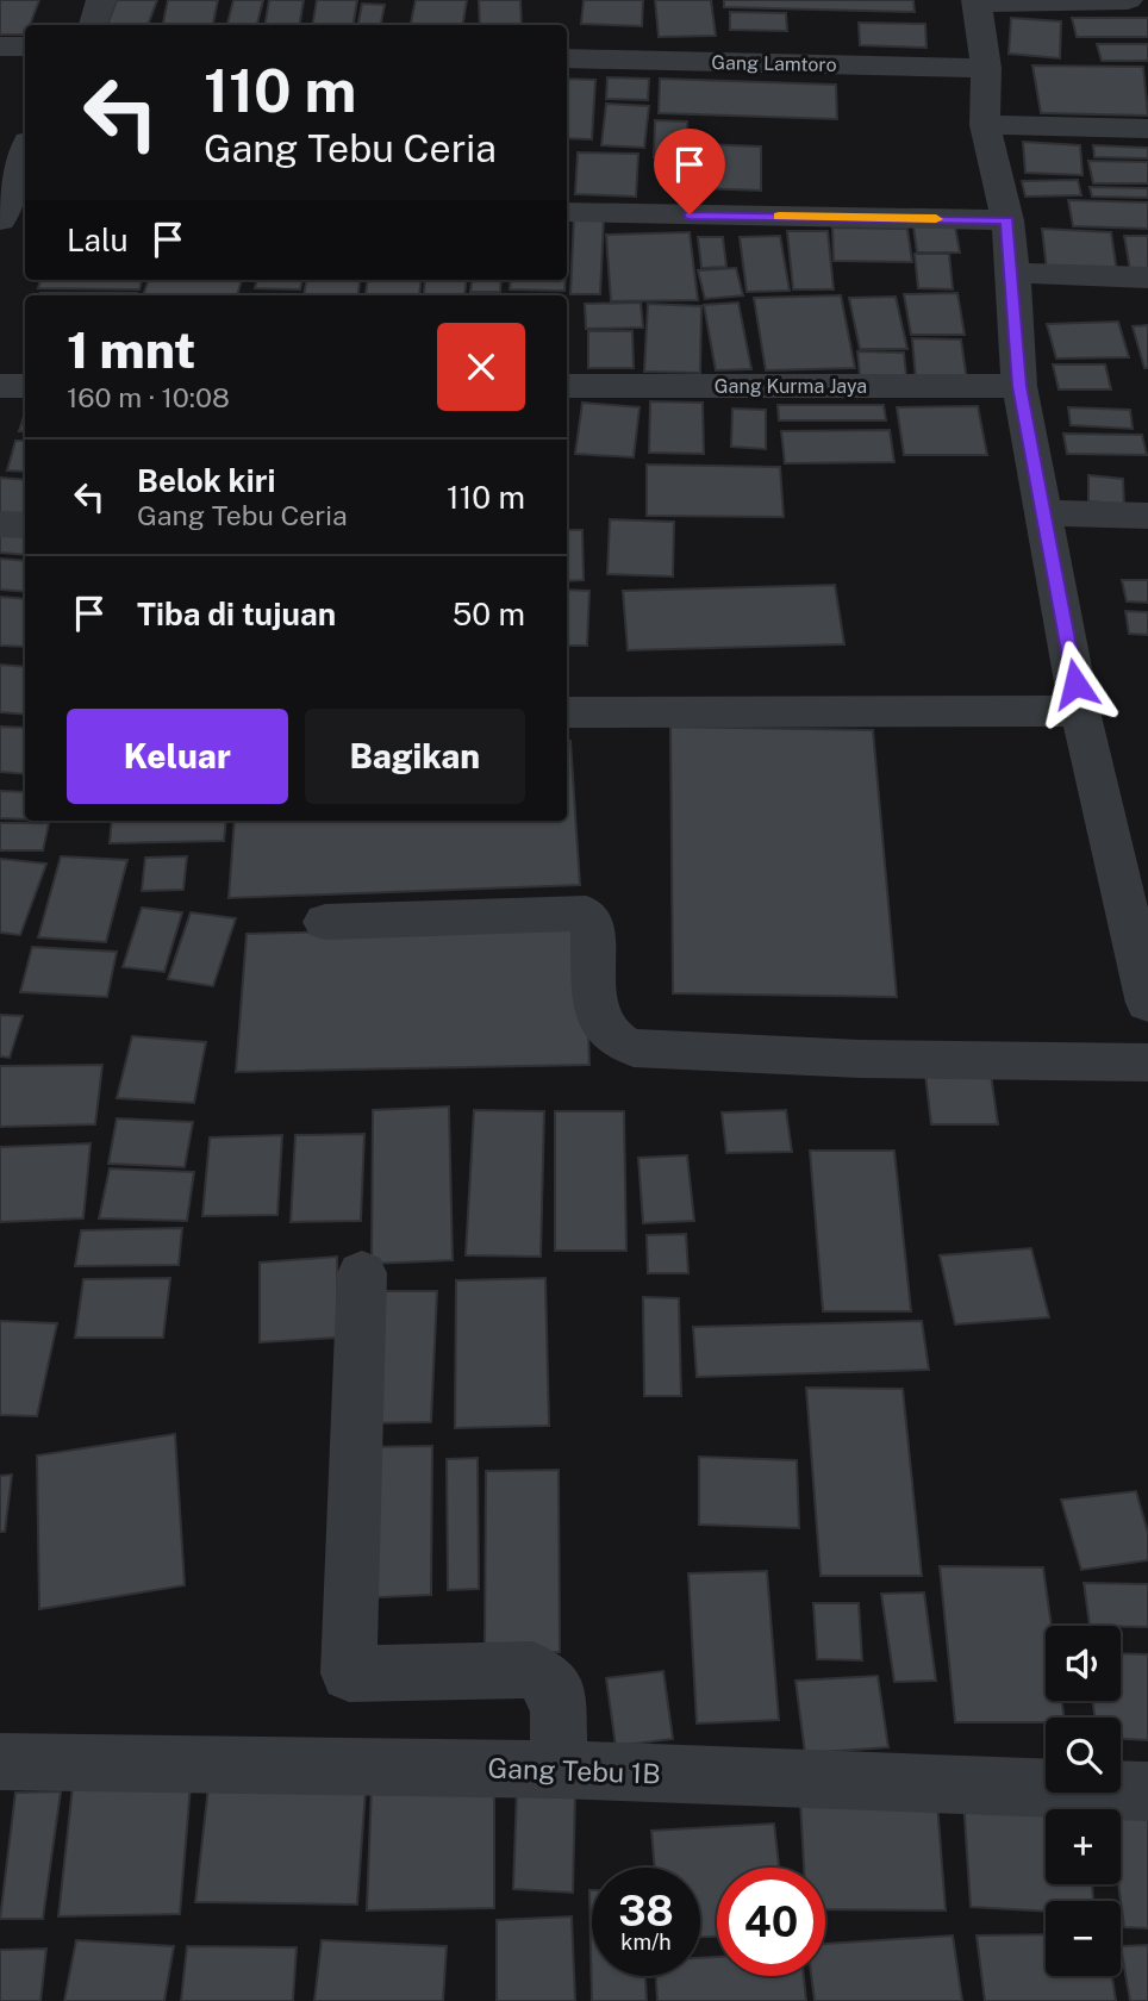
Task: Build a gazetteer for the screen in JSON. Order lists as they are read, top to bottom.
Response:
{
  "streets": {
    "street": ["Gang Lamtoro", "Gang Kurma Jaya", "Gang Tebu 1B"]
  },
  "page": {
    "turn": ["110 m", "Gang Tebu Ceria"],
    "then": "Lalu",
    "heading": ["1 mnt", "160 m · 10:08"],
    "list": [
      {
        "name": "Belok kiri",
        "note": "Gang Tebu Ceria",
        "value": "110 m"
      },
      {
        "name": "Tiba di tujuan",
        "value": "50 m"
      }
    ],
    "buttons": ["Keluar", "Bagikan"],
    "map_buttons": ["+", "−"],
    "speed": "38 km/h",
    "limit": "40"
  }
}
